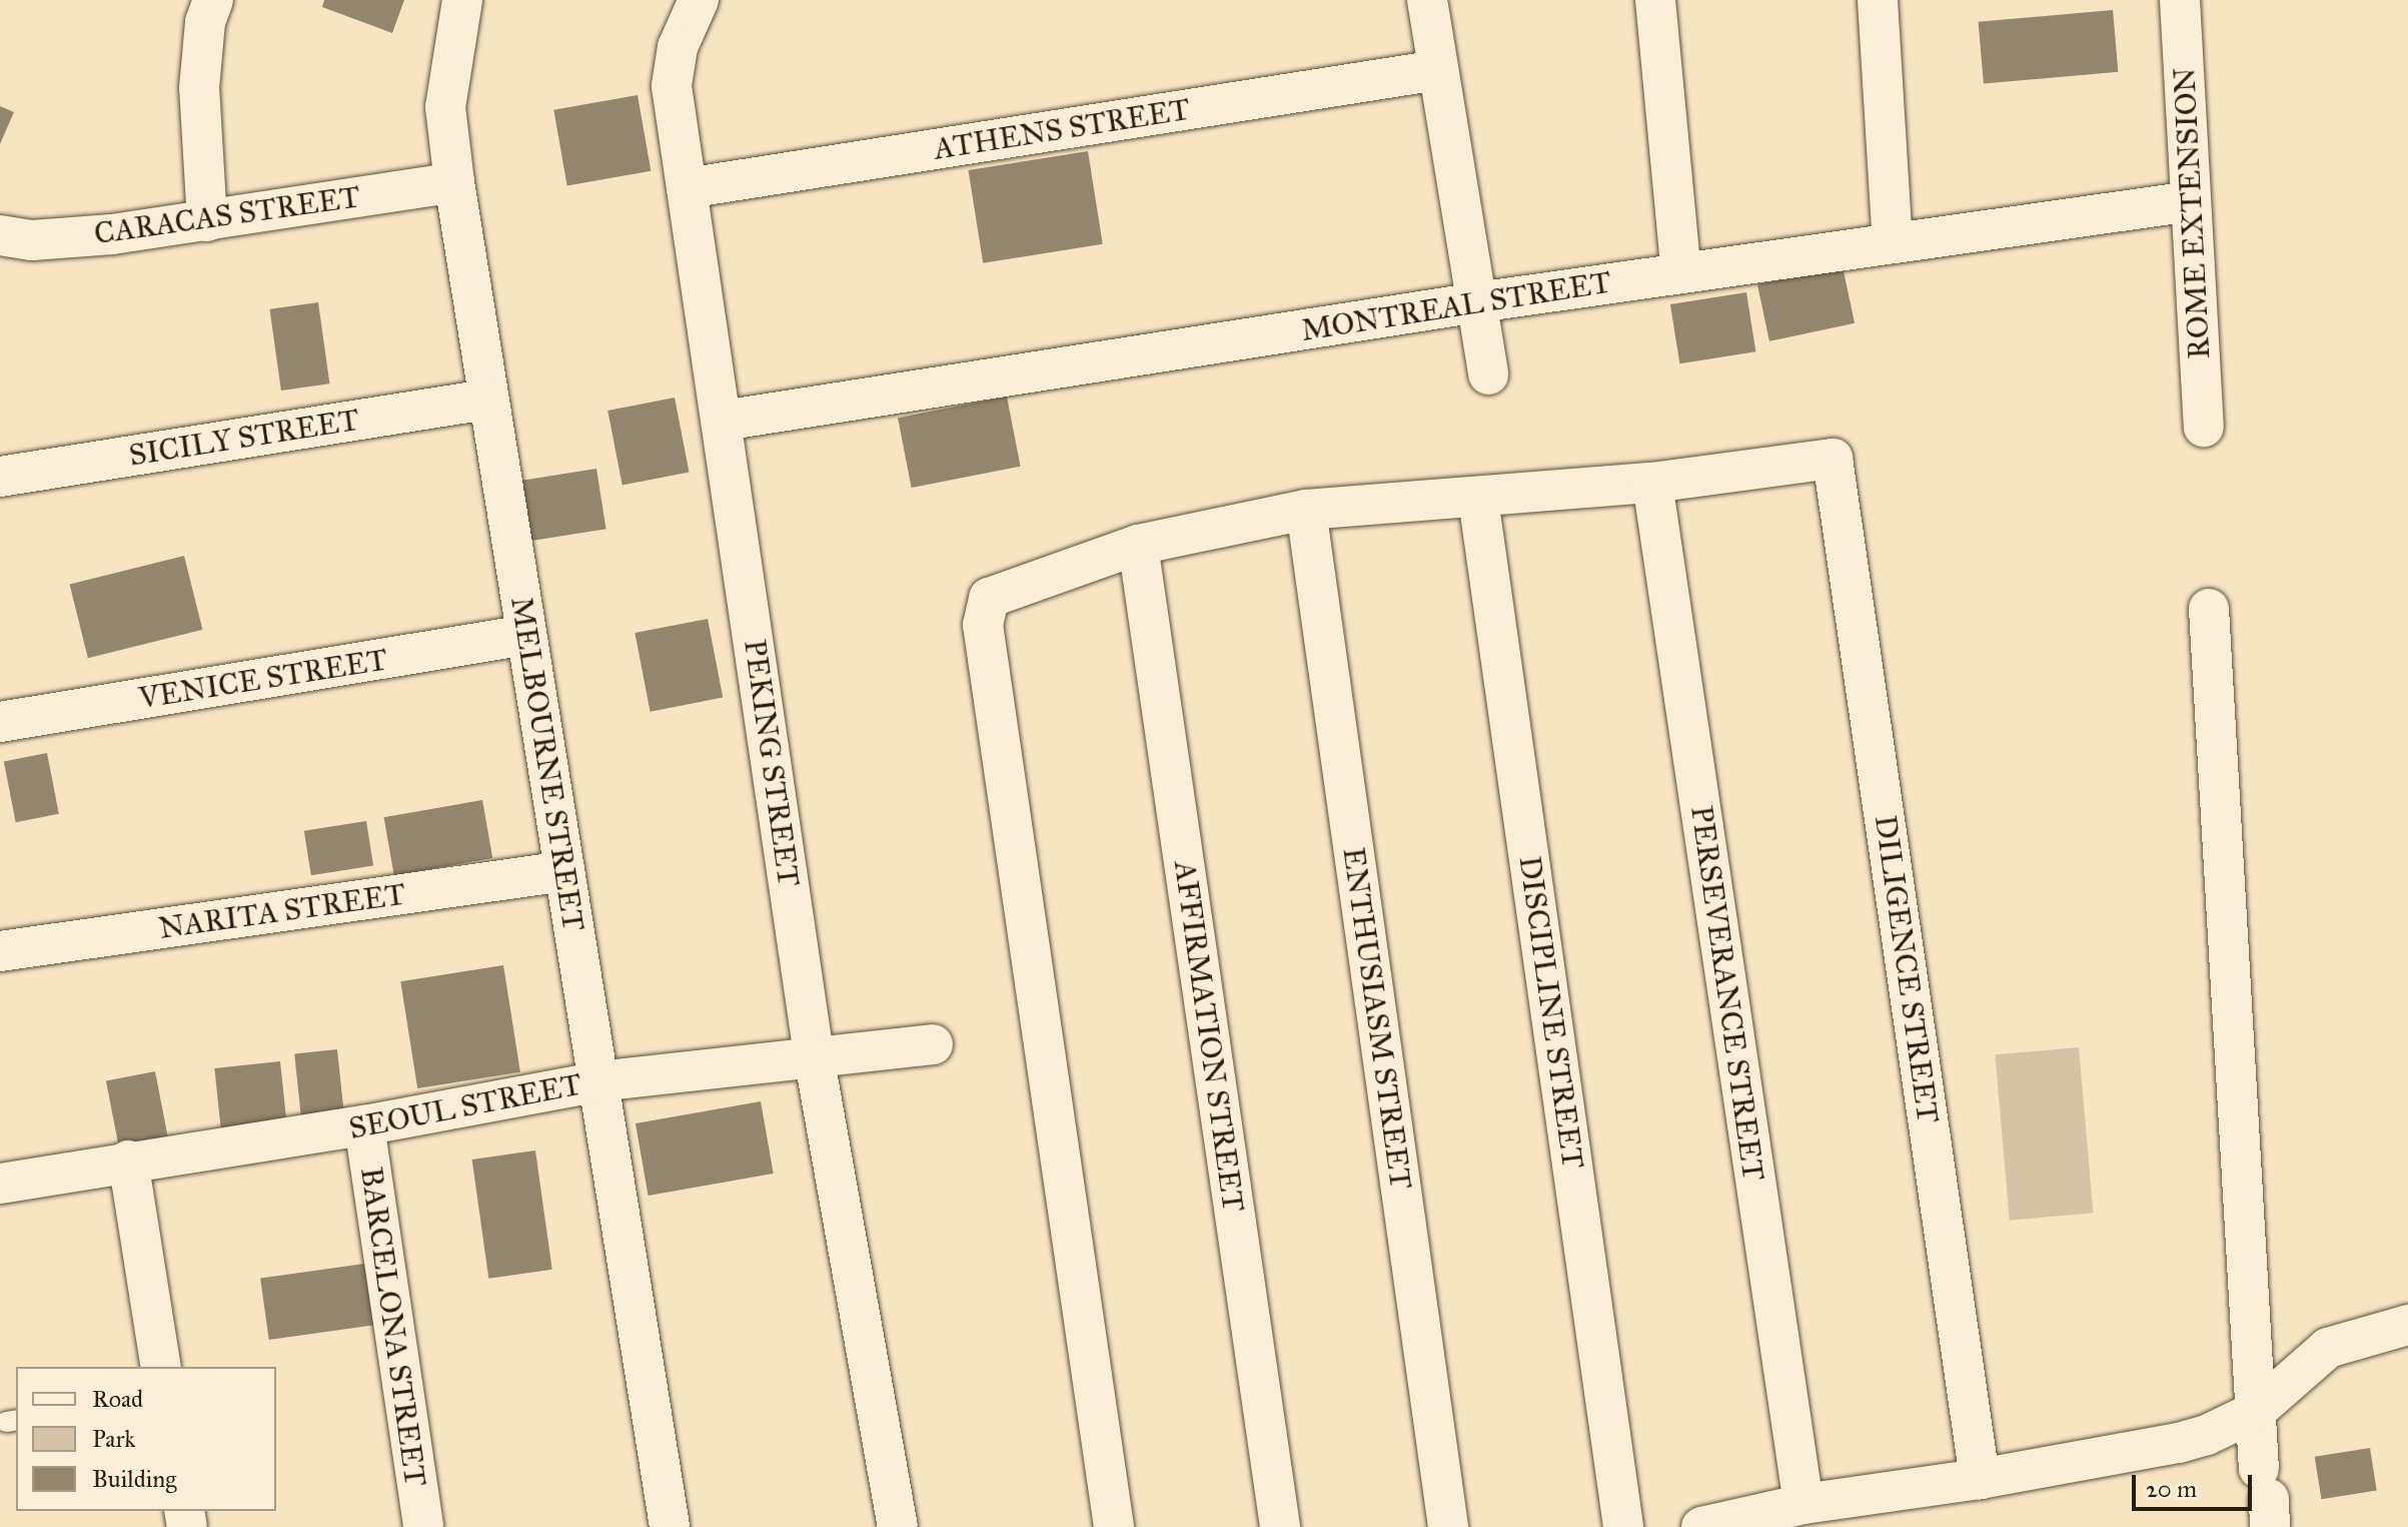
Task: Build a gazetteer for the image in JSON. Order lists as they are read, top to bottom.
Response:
{
  "streets": {
    "street": [
      "ATHENS STREET",
      "ROME EXTENSION",
      "CARACAS STREET",
      "MONTREAL STREET",
      "SICILY STREET",
      "VENICE STREET",
      "PEKING STREET",
      "MELBOURNE STREET",
      "NARITA STREET",
      "DILIGENCE STREET",
      "PERSEVERANCE STREET",
      "DISCIPLINE STREET",
      "ENTHUSIASM STREET",
      "AFFIRMATION STREET",
      "SEOUL STREET",
      "BARCELONA STREET"
    ]
  },
  "crossings": [
    ["ATHENS STREET", "PEKING STREET"],
    ["ROME EXTENSION", "MONTREAL STREET"],
    ["CARACAS STREET", "MELBOURNE STREET"],
    ["MONTREAL STREET", "PEKING STREET"],
    ["SICILY STREET", "MELBOURNE STREET"],
    ["VENICE STREET", "MELBOURNE STREET"],
    ["PEKING STREET", "SEOUL STREET"],
    ["MELBOURNE STREET", "NARITA STREET"],
    ["MELBOURNE STREET", "SEOUL STREET"],
    ["DILIGENCE STREET", "PERSEVERANCE STREET"],
    ["SEOUL STREET", "BARCELONA STREET"]
  ],
  "legend": ["Road", "Park", "Building"],
  "scale_bar": "20 m"
}
